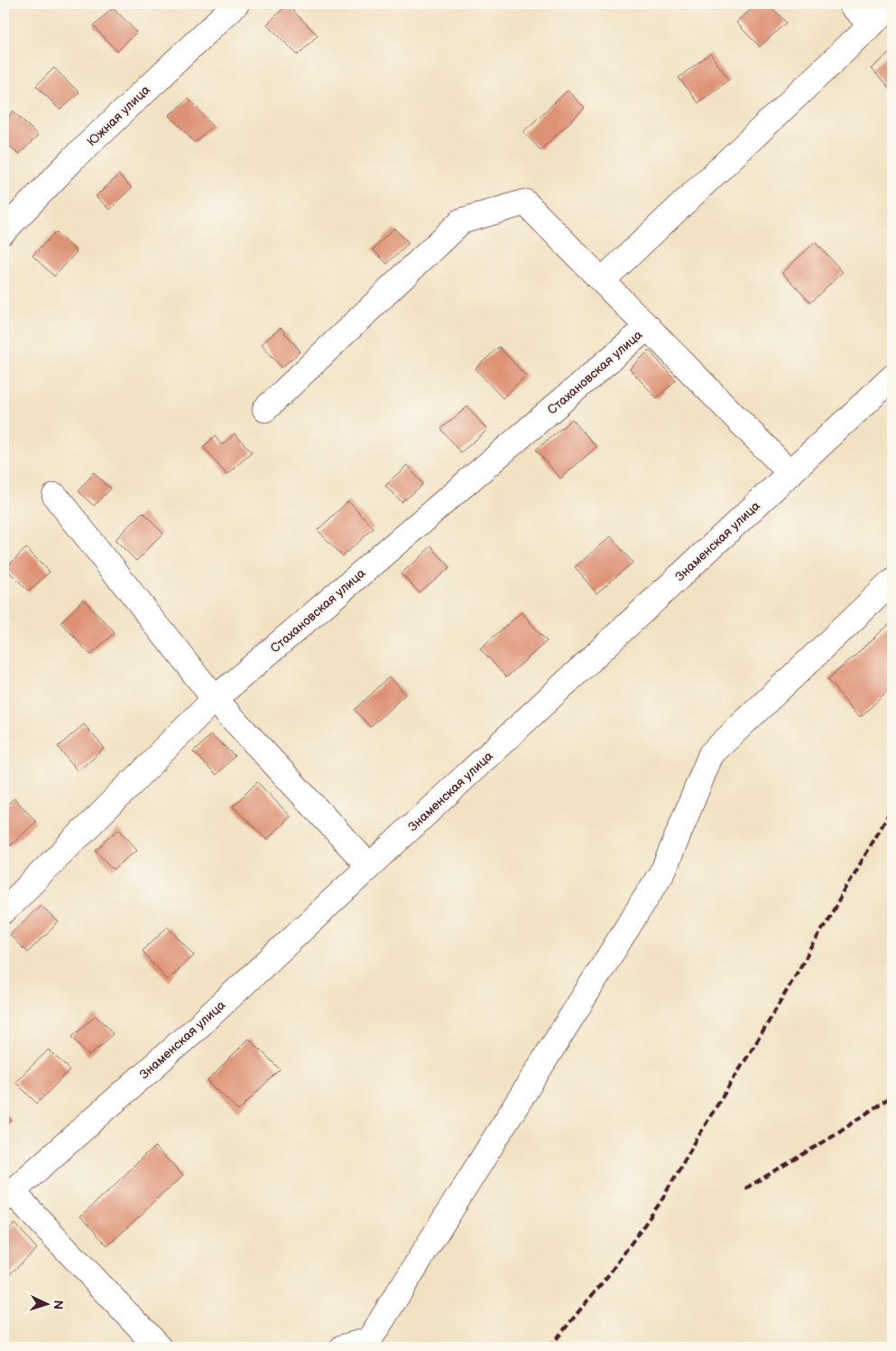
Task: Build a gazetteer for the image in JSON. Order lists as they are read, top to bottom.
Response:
{
  "streets": {
    "street": ["Южная улица", "Стахановская улица", "Знаменская улица"]
  },
  "north": "right"
}
